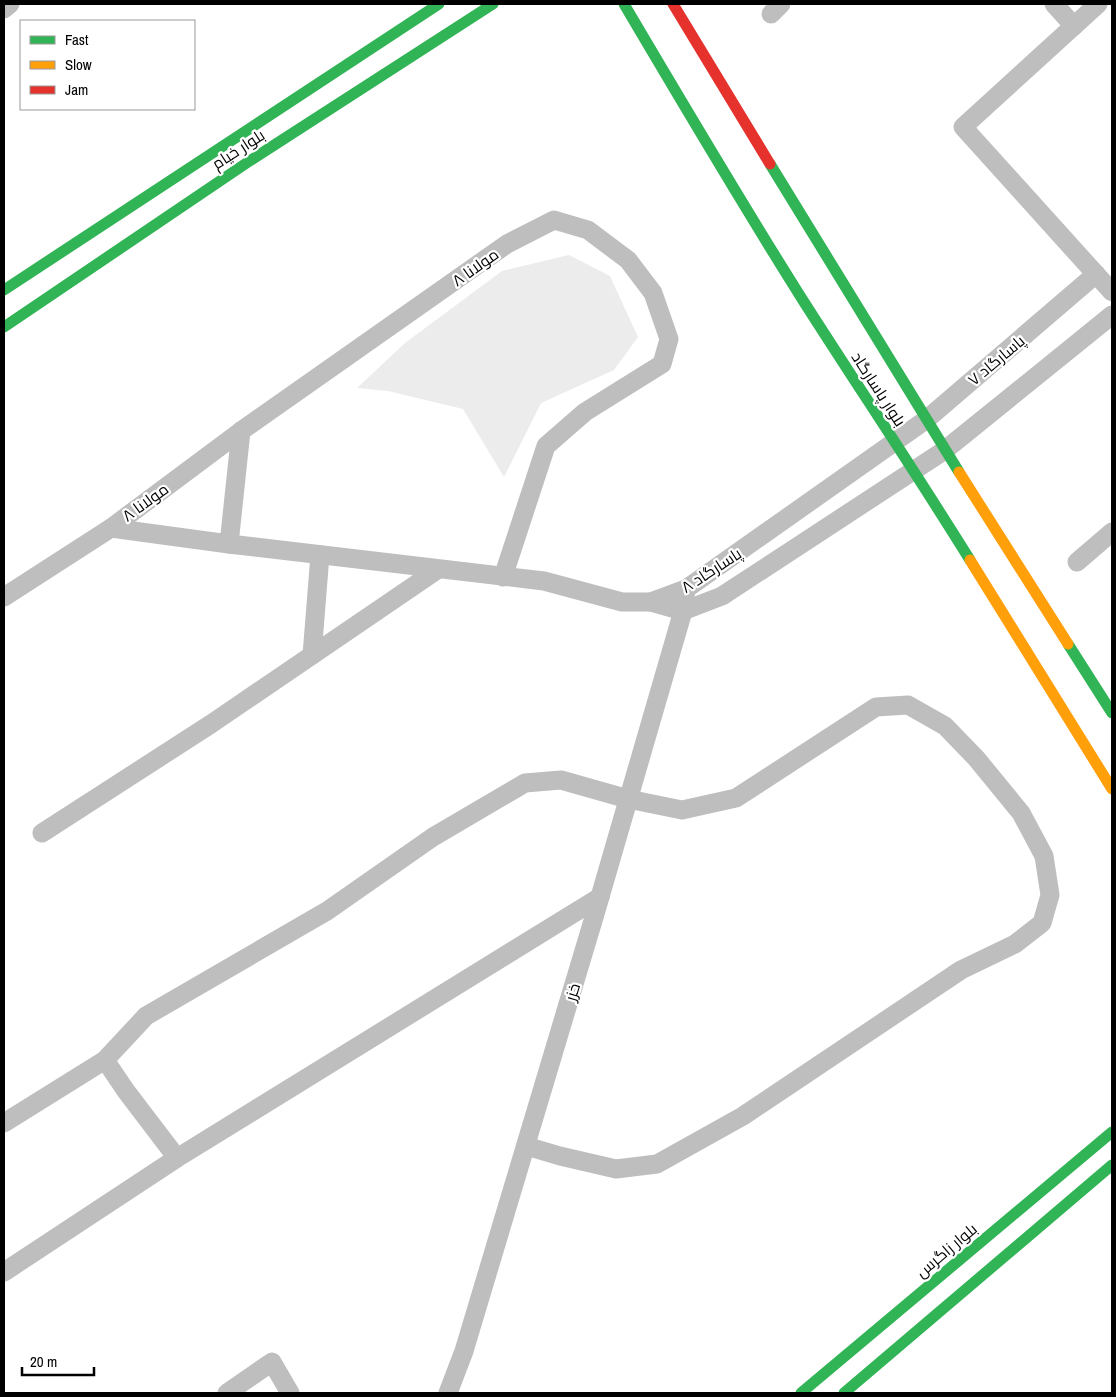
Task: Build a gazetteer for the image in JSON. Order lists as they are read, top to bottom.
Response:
{
  "streets": {
    "street": [
      "بلوار خیام",
      "مولانا ۸",
      "پاسارگاد ۷",
      "بلوار پاسارگاد",
      "پاسارگاد ۸",
      "خزر",
      "بلوار زاگرس"
    ]
  },
  "crossings": [
    ["پاسارگاد ۷", "بلوار پاسارگاد"],
    ["پاسارگاد ۷", "پاسارگاد ۸"],
    ["بلوار پاسارگاد", "پاسارگاد ۸"],
    ["پاسارگاد ۸", "خزر"]
  ],
  "legend": ["Fast", "Slow", "Jam"],
  "scale_bar": "20 m"
}
